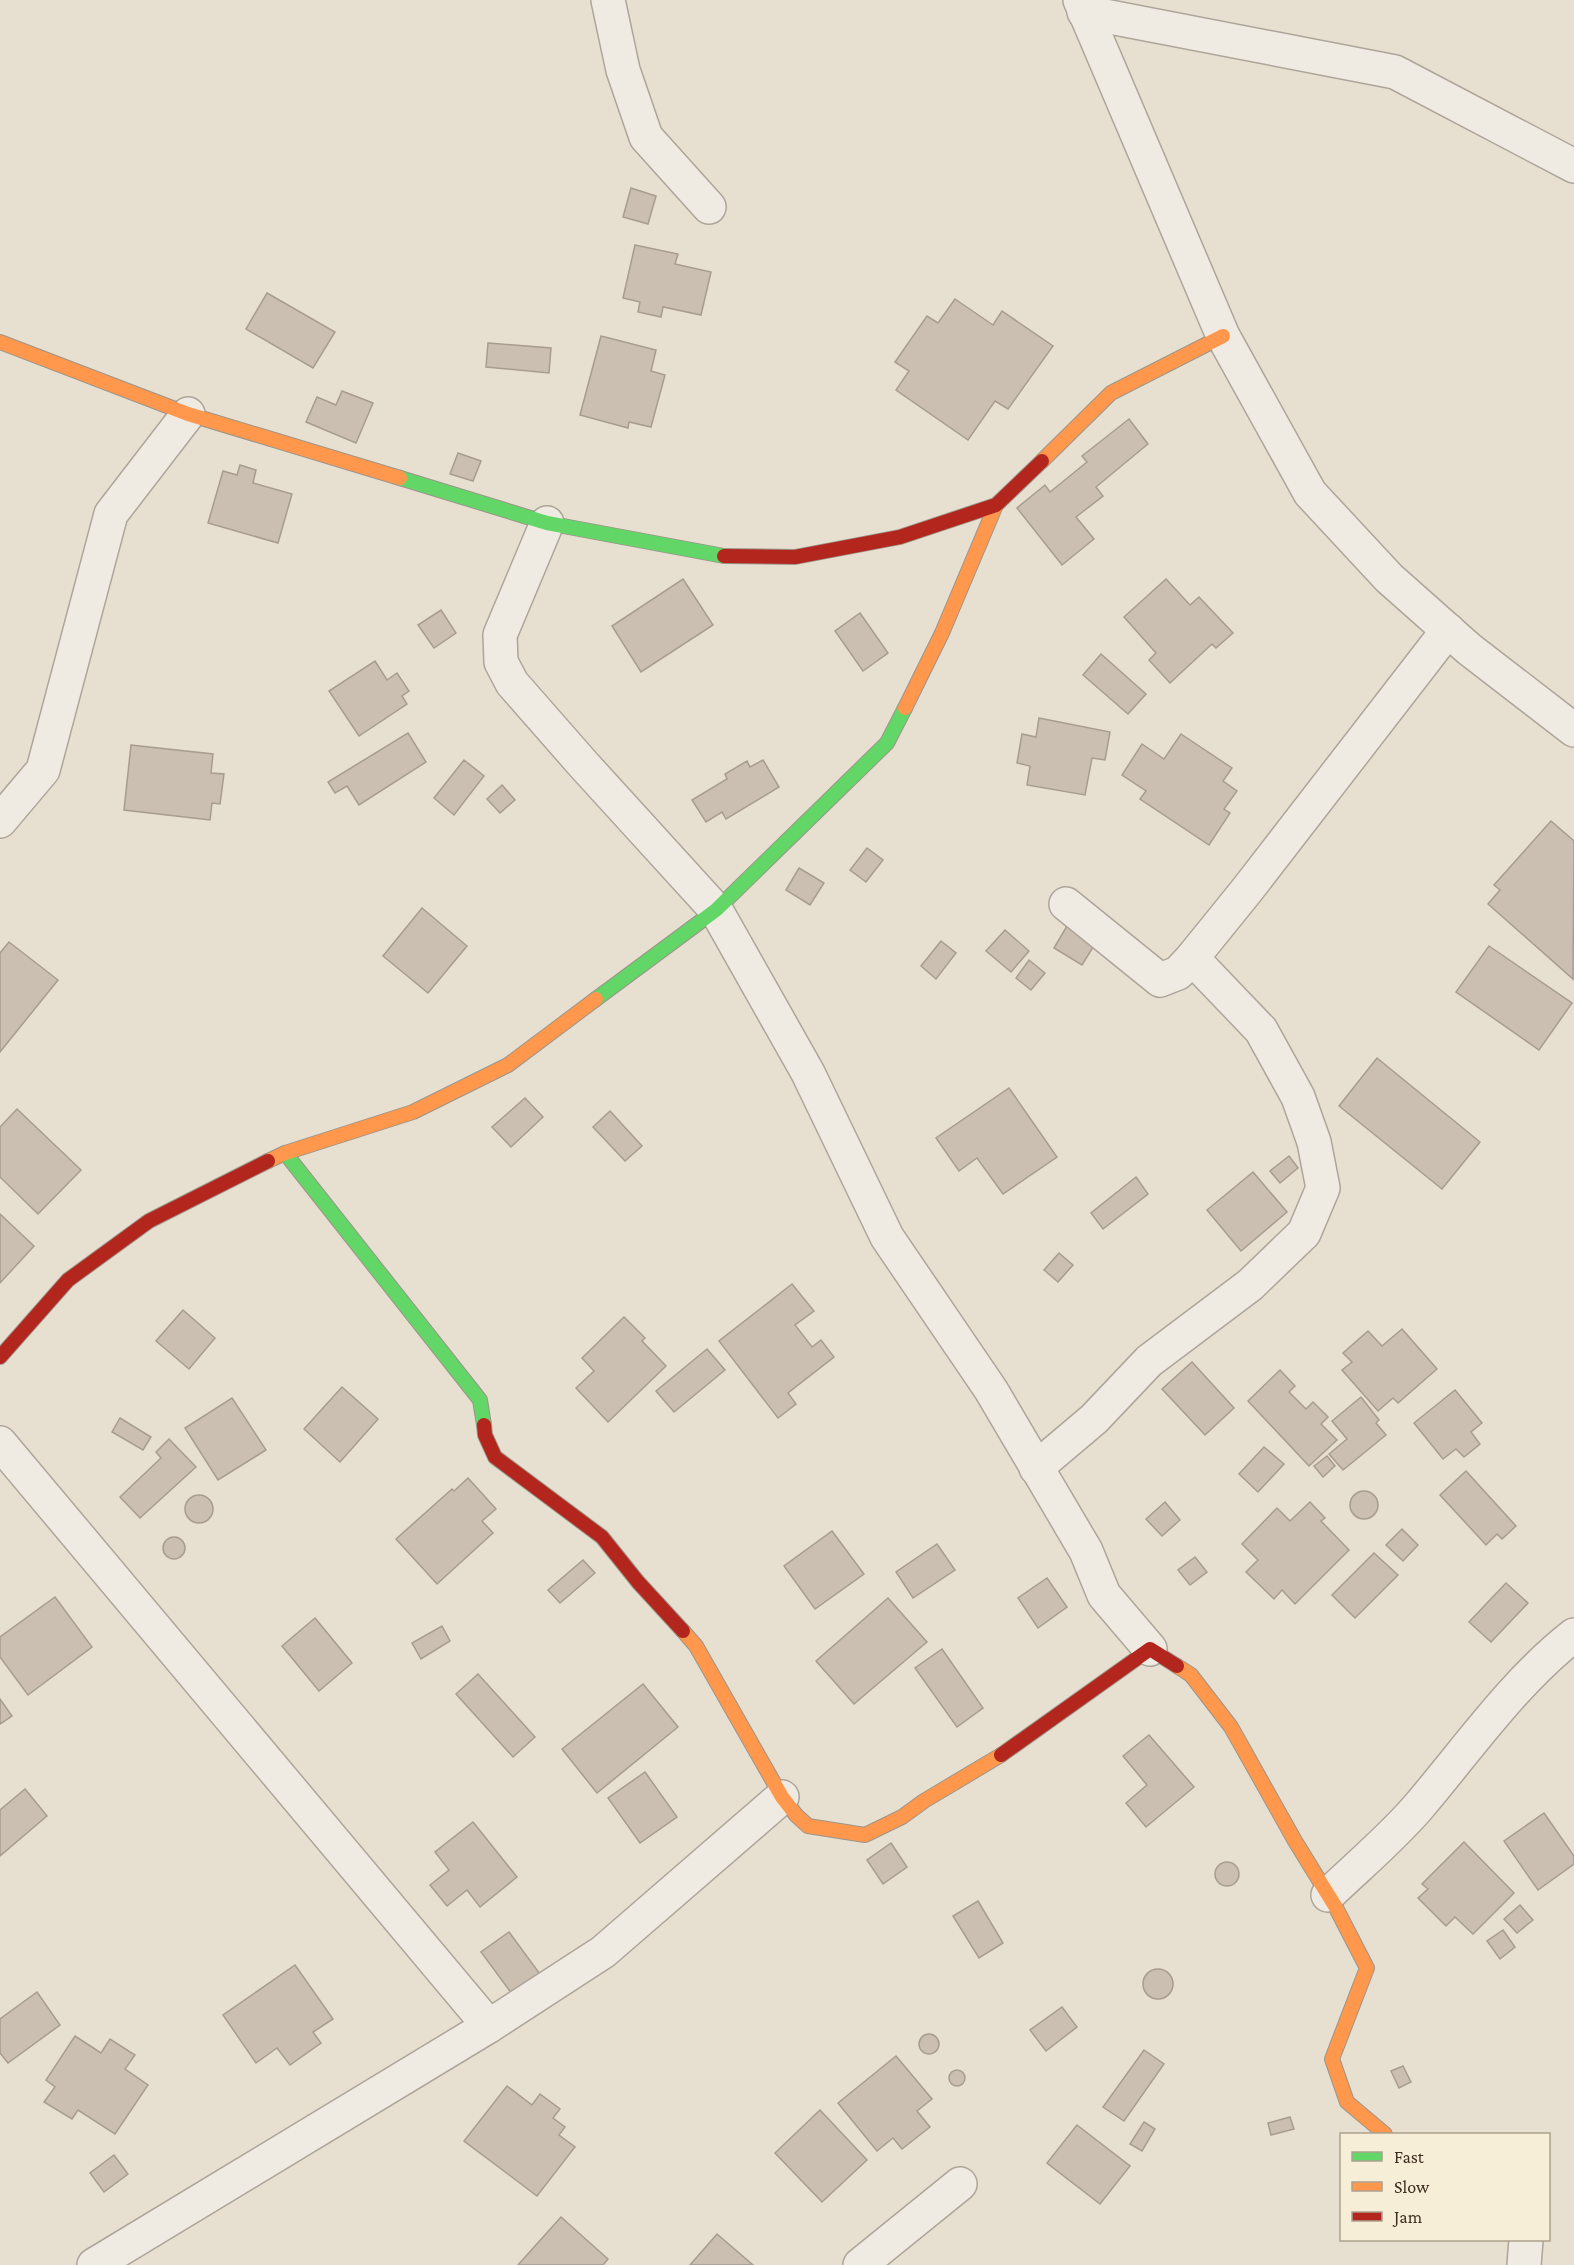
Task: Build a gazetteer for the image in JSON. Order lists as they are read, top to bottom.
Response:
{
  "legend": ["Fast", "Slow", "Jam"]
}
